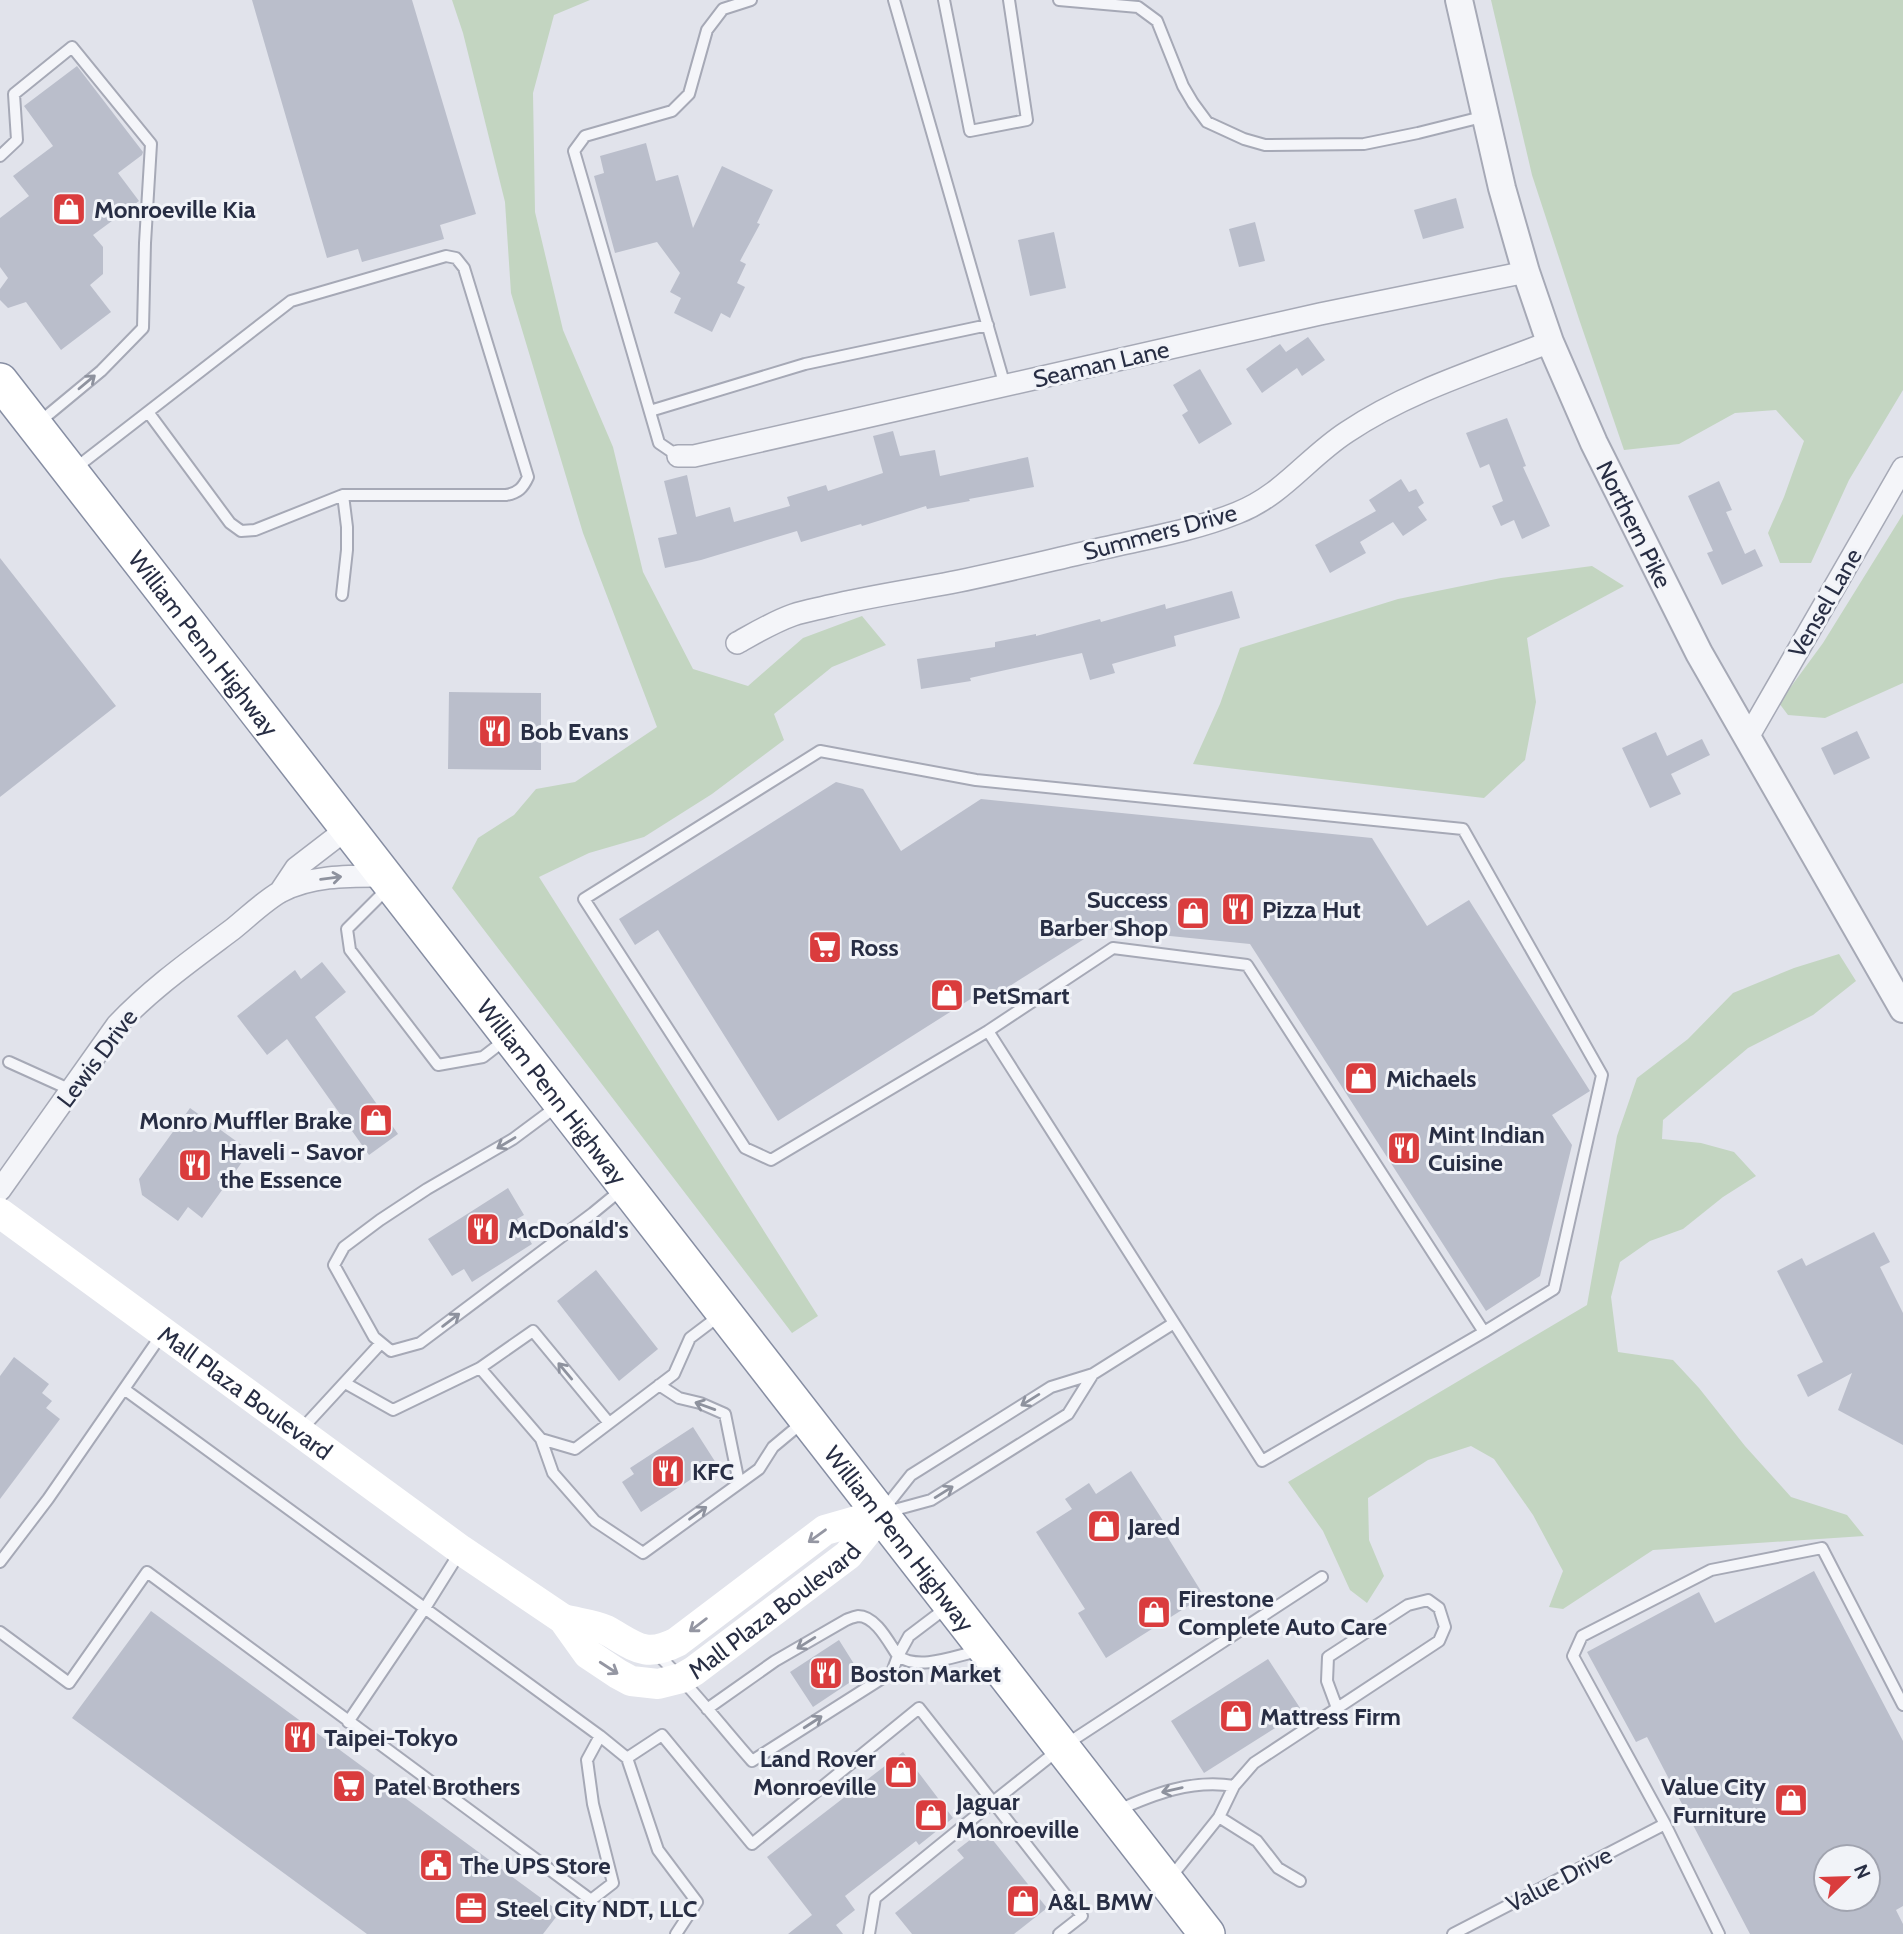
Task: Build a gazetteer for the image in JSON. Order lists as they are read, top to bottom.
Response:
{
  "streets": {
    "highway": ["William Penn Highway"],
    "main road": ["Mall Plaza Boulevard"],
    "street": [
      "Seaman Lane",
      "Northern Pike",
      "Summers Drive",
      "Vensel Lane",
      "Lewis Drive"
    ],
    "lane": ["Value Drive"]
  },
  "crossings": [
    ["Seaman Lane", "Northern Pike"],
    ["Northern Pike", "Summers Drive"],
    ["Northern Pike", "Vensel Lane"],
    ["William Penn Highway", "Lewis Drive"],
    ["William Penn Highway", "Mall Plaza Boulevard"]
  ],
  "places": {
    "shop": [
      "Monroeville Kia",
      "Success Barber Shop",
      "PetSmart",
      "Michaels",
      "Monro Muffler Brake",
      "Jared",
      "Firestone Complete Auto Care",
      "Mattress Firm",
      "Land Rover Monroeville",
      "Value City Furniture",
      "Jaguar Monroeville",
      "A&L BMW"
    ],
    "restaurant": [
      "Bob Evans",
      "Pizza Hut",
      "Mint Indian Cuisine",
      "Haveli - Savor the Essence",
      "McDonald's",
      "KFC",
      "Boston Market",
      "Taipei-Tokyo"
    ],
    "supermarket": ["Ross", "Patel Brothers"],
    "public building": ["The UPS Store"],
    "office": ["Steel City NDT, LLC"]
  },
  "north": "top right"
}
